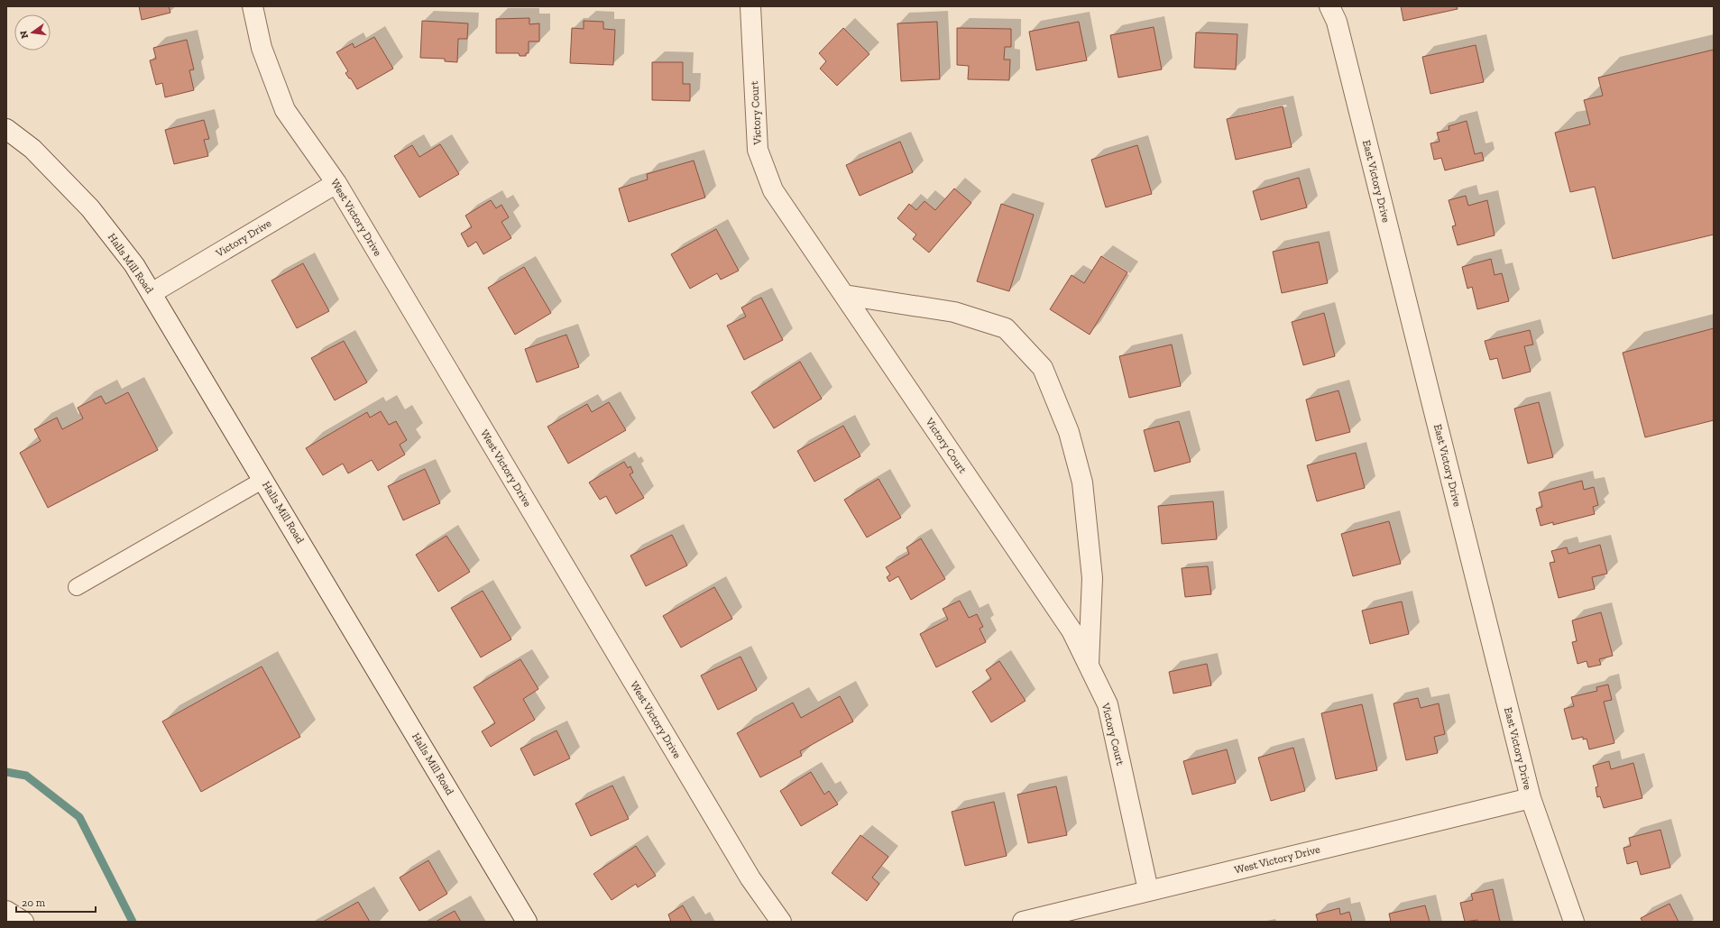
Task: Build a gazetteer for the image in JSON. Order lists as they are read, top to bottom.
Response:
{
  "streets": {
    "street": [
      "Victory Court",
      "East Victory Drive",
      "West Victory Drive",
      "Victory Drive",
      "Halls Mill Road"
    ]
  },
  "crossings": [
    ["Victory Court", "West Victory Drive"],
    ["East Victory Drive", "West Victory Drive"],
    ["West Victory Drive", "Victory Drive"],
    ["Victory Drive", "Halls Mill Road"]
  ],
  "scale_bar": "20 m",
  "north": "left"
}
